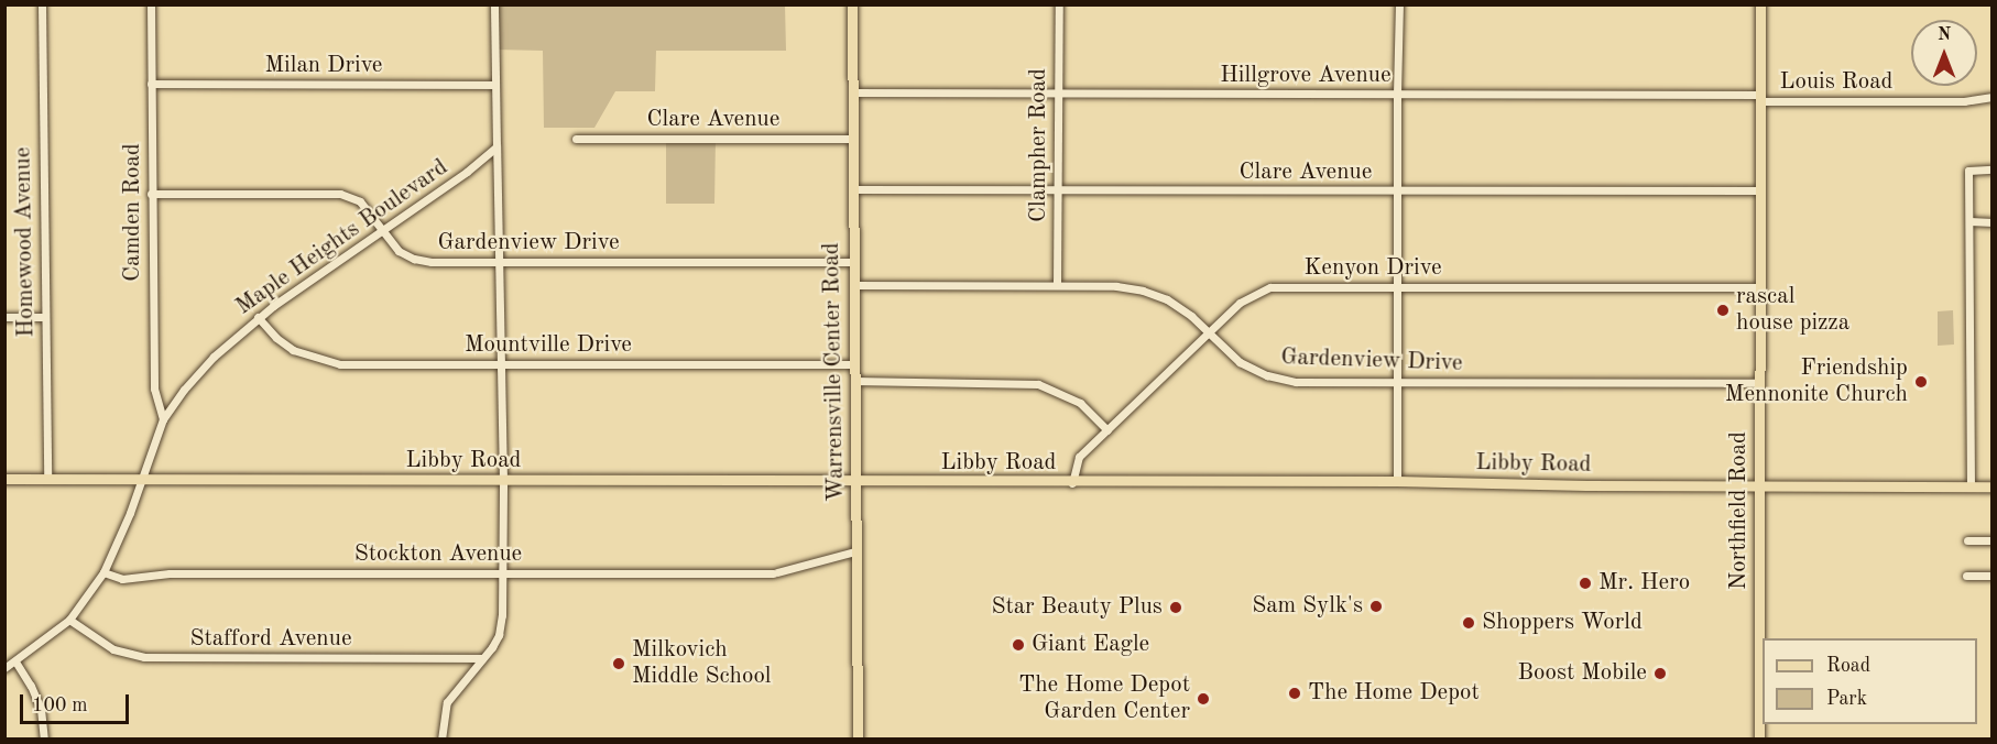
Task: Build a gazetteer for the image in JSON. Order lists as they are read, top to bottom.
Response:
{
  "streets": {
    "main road": ["Warrensville Center Road", "Libby Road", "Northfield Road"],
    "street": [
      "Milan Drive",
      "Hillgrove Avenue",
      "Louis Road",
      "Clare Avenue",
      "Clampher Road",
      "Camden Road",
      "Maple Heights Boulevard",
      "Homewood Avenue",
      "Gardenview Drive",
      "Kenyon Drive",
      "Mountville Drive",
      "Stockton Avenue",
      "Stafford Avenue"
    ]
  },
  "crossings": [
    ["Milan Drive", "Camden Road"],
    ["Hillgrove Avenue", "Louis Road"],
    ["Hillgrove Avenue", "Clampher Road"],
    ["Hillgrove Avenue", "Warrensville Center Road"],
    ["Hillgrove Avenue", "Northfield Road"],
    ["Louis Road", "Northfield Road"],
    ["Clare Avenue", "Clampher Road"],
    ["Clare Avenue", "Warrensville Center Road"],
    ["Clare Avenue", "Northfield Road"],
    ["Clampher Road", "Gardenview Drive"],
    ["Camden Road", "Maple Heights Boulevard"],
    ["Camden Road", "Gardenview Drive"],
    ["Maple Heights Boulevard", "Gardenview Drive"],
    ["Maple Heights Boulevard", "Mountville Drive"],
    ["Maple Heights Boulevard", "Libby Road"],
    ["Maple Heights Boulevard", "Stockton Avenue"],
    ["Maple Heights Boulevard", "Stafford Avenue"],
    ["Homewood Avenue", "Libby Road"],
    ["Gardenview Drive", "Kenyon Drive"],
    ["Gardenview Drive", "Warrensville Center Road"],
    ["Gardenview Drive", "Northfield Road"],
    ["Kenyon Drive", "Libby Road"],
    ["Kenyon Drive", "Northfield Road"],
    ["Mountville Drive", "Warrensville Center Road"],
    ["Warrensville Center Road", "Libby Road"],
    ["Warrensville Center Road", "Stockton Avenue"],
    ["Libby Road", "Northfield Road"]
  ],
  "places": [
    "rascal house pizza",
    "Friendship Mennonite Church",
    "Mr. Hero",
    "Sam Sylk's",
    "Star Beauty Plus",
    "Shoppers World",
    "Giant Eagle",
    "Milkovich Middle School",
    "Boost Mobile",
    "The Home Depot",
    "The Home Depot Garden Center"
  ],
  "legend": ["Road", "Park"],
  "scale_bar": "100 m",
  "north": "top"
}
